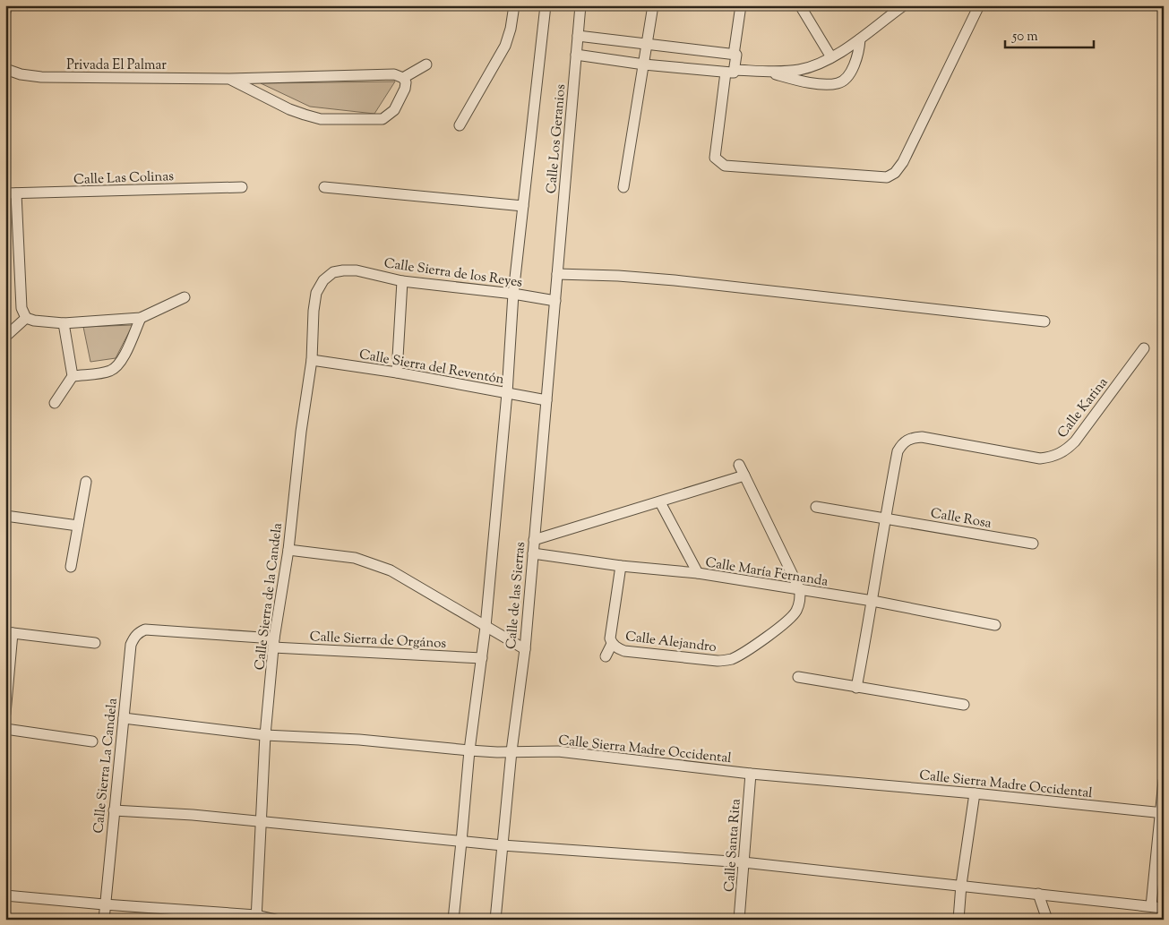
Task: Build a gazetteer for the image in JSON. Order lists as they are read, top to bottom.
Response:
{
  "streets": {
    "street": [
      "Privada El Palmar",
      "Calle Los Geranios",
      "Calle Las Colinas",
      "Calle Sierra de los Reyes",
      "Calle Sierra del Reventón",
      "Calle Karina",
      "Calle Rosa",
      "Calle María Fernanda",
      "Calle de las Sierras",
      "Calle Sierra de la Candela",
      "Calle Sierra de Orgános",
      "Calle Alejandro",
      "Calle Sierra Madre Occidental",
      "Calle Sierra La Candela",
      "Calle Santa Rita"
    ]
  },
  "crossings": [
    ["Calle Los Geranios", "Calle de las Sierras"],
    ["Calle Sierra de los Reyes", "Calle de las Sierras"],
    ["Calle Sierra de los Reyes", "Calle Sierra de la Candela"],
    ["Calle Sierra del Reventón", "Calle de las Sierras"],
    ["Calle Sierra del Reventón", "Calle Sierra de la Candela"],
    ["Calle Karina", "Calle Rosa"],
    ["Calle María Fernanda", "Calle de las Sierras"],
    ["Calle María Fernanda", "Calle Alejandro"],
    ["Calle de las Sierras", "Calle Sierra de Orgános"],
    ["Calle de las Sierras", "Calle Sierra Madre Occidental"],
    ["Calle Sierra de la Candela", "Calle Sierra de Orgános"],
    ["Calle Sierra de la Candela", "Calle Sierra Madre Occidental"],
    ["Calle Sierra de Orgános", "Calle Sierra La Candela"],
    ["Calle Sierra Madre Occidental", "Calle Sierra La Candela"],
    ["Calle Sierra Madre Occidental", "Calle Santa Rita"]
  ],
  "scale_bar": "50 m"
}
